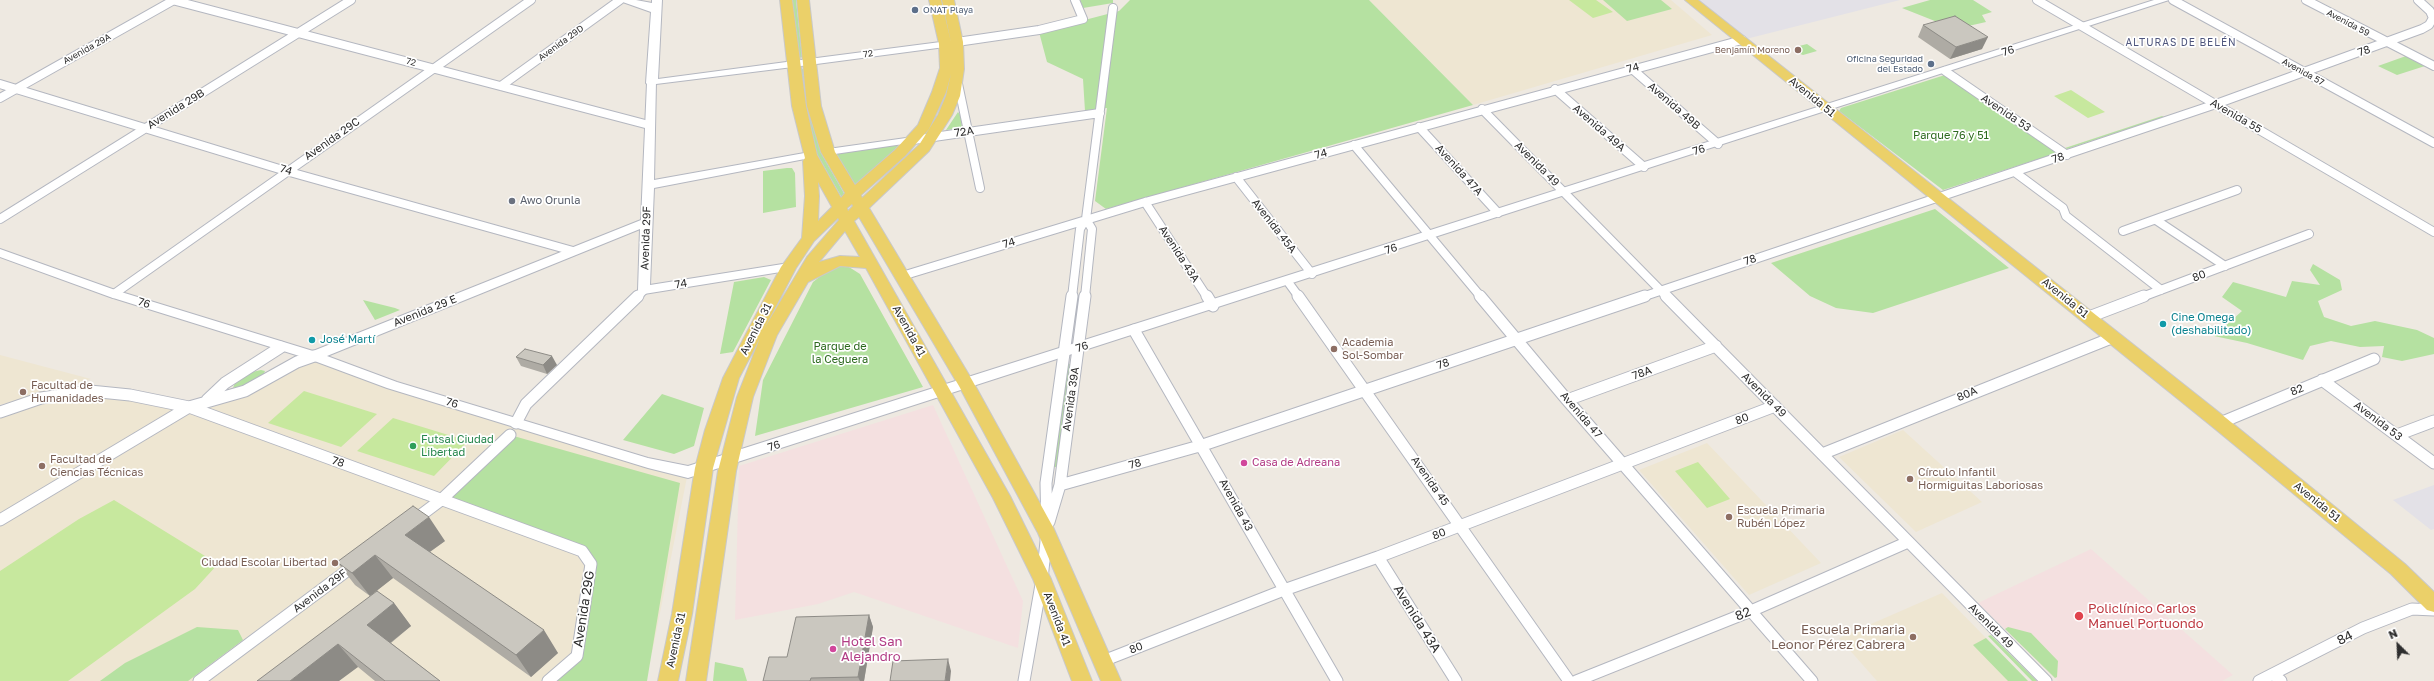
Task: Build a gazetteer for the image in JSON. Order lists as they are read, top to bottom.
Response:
{
  "streets": {
    "main road": [
      "72",
      "Avenida 51",
      "Avenida 29F",
      "Avenida 31",
      "Avenida 41"
    ],
    "street": [
      "Avenida 59",
      "Avenida 29D",
      "Avenida 29A",
      "76",
      "78",
      "74",
      "Avenida 57",
      "Avenida 49B",
      "Avenida 29B",
      "Avenida 53",
      "Avenida 55",
      "Avenida 49A",
      "72A",
      "Avenida 29C",
      "Avenida 49",
      "Avenida 47A",
      "Avenida 45A",
      "Avenida 43A",
      "80",
      "Avenida 29 E",
      "78A",
      "82",
      "80A",
      "Avenida 39A",
      "Avenida 47",
      "Avenida 45",
      "Avenida 43",
      "Avenida 29G",
      "84"
    ]
  },
  "crossings": [
    ["Avenida 59", "78"],
    ["Avenida 29D", "72"],
    ["Avenida 29A", "72"],
    ["Avenida 29A", "74"],
    ["76", "Avenida 51"],
    ["76", "Avenida 49B"],
    ["76", "Avenida 53"],
    ["76", "Avenida 55"],
    ["76", "Avenida 49A"],
    ["76", "Avenida 29C"],
    ["76", "Avenida 49"],
    ["76", "Avenida 47A"],
    ["76", "Avenida 45A"],
    ["76", "Avenida 43A"],
    ["76", "Avenida 29 E"],
    ["76", "Avenida 31"],
    ["76", "Avenida 41"],
    ["76", "Avenida 39A"],
    ["76", "Avenida 47"],
    ["76", "Avenida 45"],
    ["76", "Avenida 43"],
    ["78", "Avenida 57"],
    ["78", "Avenida 51"],
    ["78", "Avenida 53"],
    ["78", "Avenida 55"],
    ["78", "Avenida 49"],
    ["78", "Avenida 29 E"],
    ["78", "Avenida 39A"],
    ["78", "Avenida 47"],
    ["78", "Avenida 45"],
    ["78", "Avenida 43"],
    ["78", "Avenida 29G"],
    ["72", "Avenida 29B"],
    ["72", "Avenida 29C"],
    ["72", "Avenida 29F"],
    ["74", "Avenida 51"],
    ["74", "Avenida 49B"],
    ["74", "Avenida 29B"],
    ["74", "Avenida 49A"],
    ["74", "Avenida 29C"],
    ["74", "Avenida 49"],
    ["74", "Avenida 47A"],
    ["74", "Avenida 45A"],
    ["74", "Avenida 29F"],
    ["74", "Avenida 43A"],
    ["74", "Avenida 29 E"],
    ["74", "Avenida 31"],
    ["74", "Avenida 41"],
    ["74", "Avenida 39A"],
    ["74", "Avenida 47"],
    ["Avenida 51", "80"],
    ["Avenida 51", "82"],
    ["Avenida 51", "80A"],
    ["Avenida 53", "82"],
    ["72A", "Avenida 39A"],
    ["Avenida 49", "80"],
    ["Avenida 49", "78A"],
    ["Avenida 49", "82"],
    ["Avenida 49", "80A"],
    ["Avenida 29F", "Avenida 29 E"],
    ["Avenida 43A", "80"],
    ["80", "Avenida 41"],
    ["80", "Avenida 47"],
    ["80", "Avenida 45"],
    ["80", "Avenida 43"],
    ["Avenida 31", "Avenida 41"],
    ["Avenida 41", "Avenida 39A"],
    ["78A", "Avenida 47"],
    ["82", "Avenida 47"]
  ],
  "districts": ["ALTURAS DE BELÉN"],
  "parks": ["Parque 76 y 51", "Parque de la Ceguera"],
  "places": [
    "ONAT Playa",
    "Benjamín Moreno",
    "Oficina Seguridad del Estado",
    "Awo Orunla",
    "Cine Omega (deshabilitado)",
    "José Martí",
    "Academia Sol-Sombar",
    "Facultad de Humanidades",
    "Futsal Ciudad Libertad",
    "Casa de Adreana",
    "Facultad de Ciencias Técnicas",
    "Círculo Infantil Hormiguitas Laboriosas",
    "Escuela Primaria Rubén López",
    "Ciudad Escolar Libertad",
    "Policlínico Carlos Manuel Portuondo",
    "Escuela Primaria Leonor Pérez Cabrera",
    "Hotel San Alejandro"
  ],
  "north": "top left"
}
